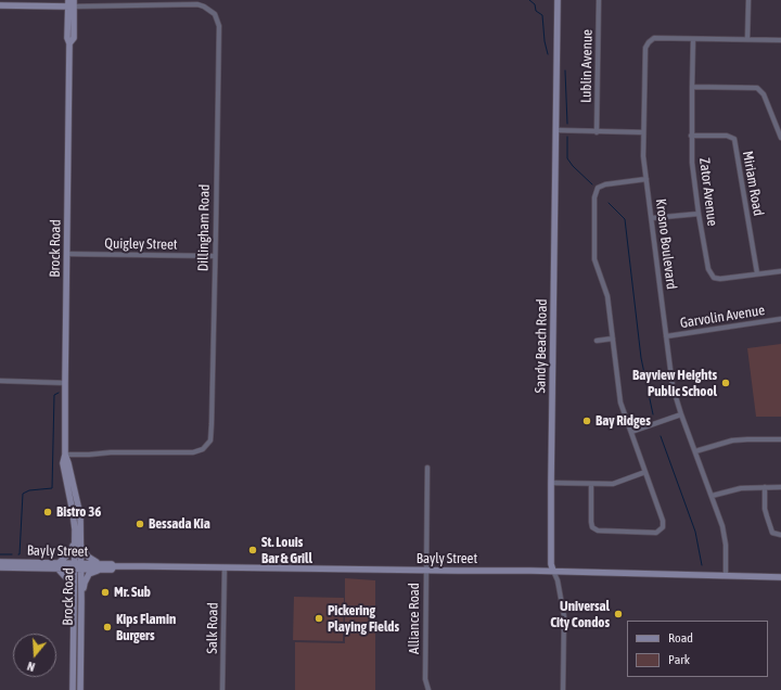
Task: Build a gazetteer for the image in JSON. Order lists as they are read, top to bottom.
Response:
{
  "streets": {
    "main road": ["Brock Road", "Sandy Beach Road", "Bayly Street"],
    "street": [
      "Lublin Avenue",
      "Miriam Road",
      "Zator Avenue",
      "Dillingham Road",
      "Quigley Street",
      "Krosno Boulevard",
      "Garvolin Avenue",
      "Alliance Road",
      "Salk Road"
    ]
  },
  "crossings": [
    ["Miriam Road", "Zator Avenue"],
    ["Zator Avenue", "Krosno Boulevard"],
    ["Dillingham Road", "Quigley Street"],
    ["Dillingham Road", "Brock Road"],
    ["Quigley Street", "Brock Road"],
    ["Krosno Boulevard", "Garvolin Avenue"],
    ["Krosno Boulevard", "Bayly Street"],
    ["Brock Road", "Bayly Street"],
    ["Sandy Beach Road", "Bayly Street"],
    ["Bayly Street", "Alliance Road"],
    ["Bayly Street", "Salk Road"]
  ],
  "places": [
    "Bayview Heights Public School",
    "Bay Ridges",
    "Bistro 36",
    "Bessada Kia",
    "St. Louis Bar & Grill",
    "Mr. Sub",
    "Universal City Condos",
    "Pickering Playing Fields",
    "Kips Flamin Burgers"
  ],
  "legend": ["Road", "Park"],
  "north": "bottom"
}
